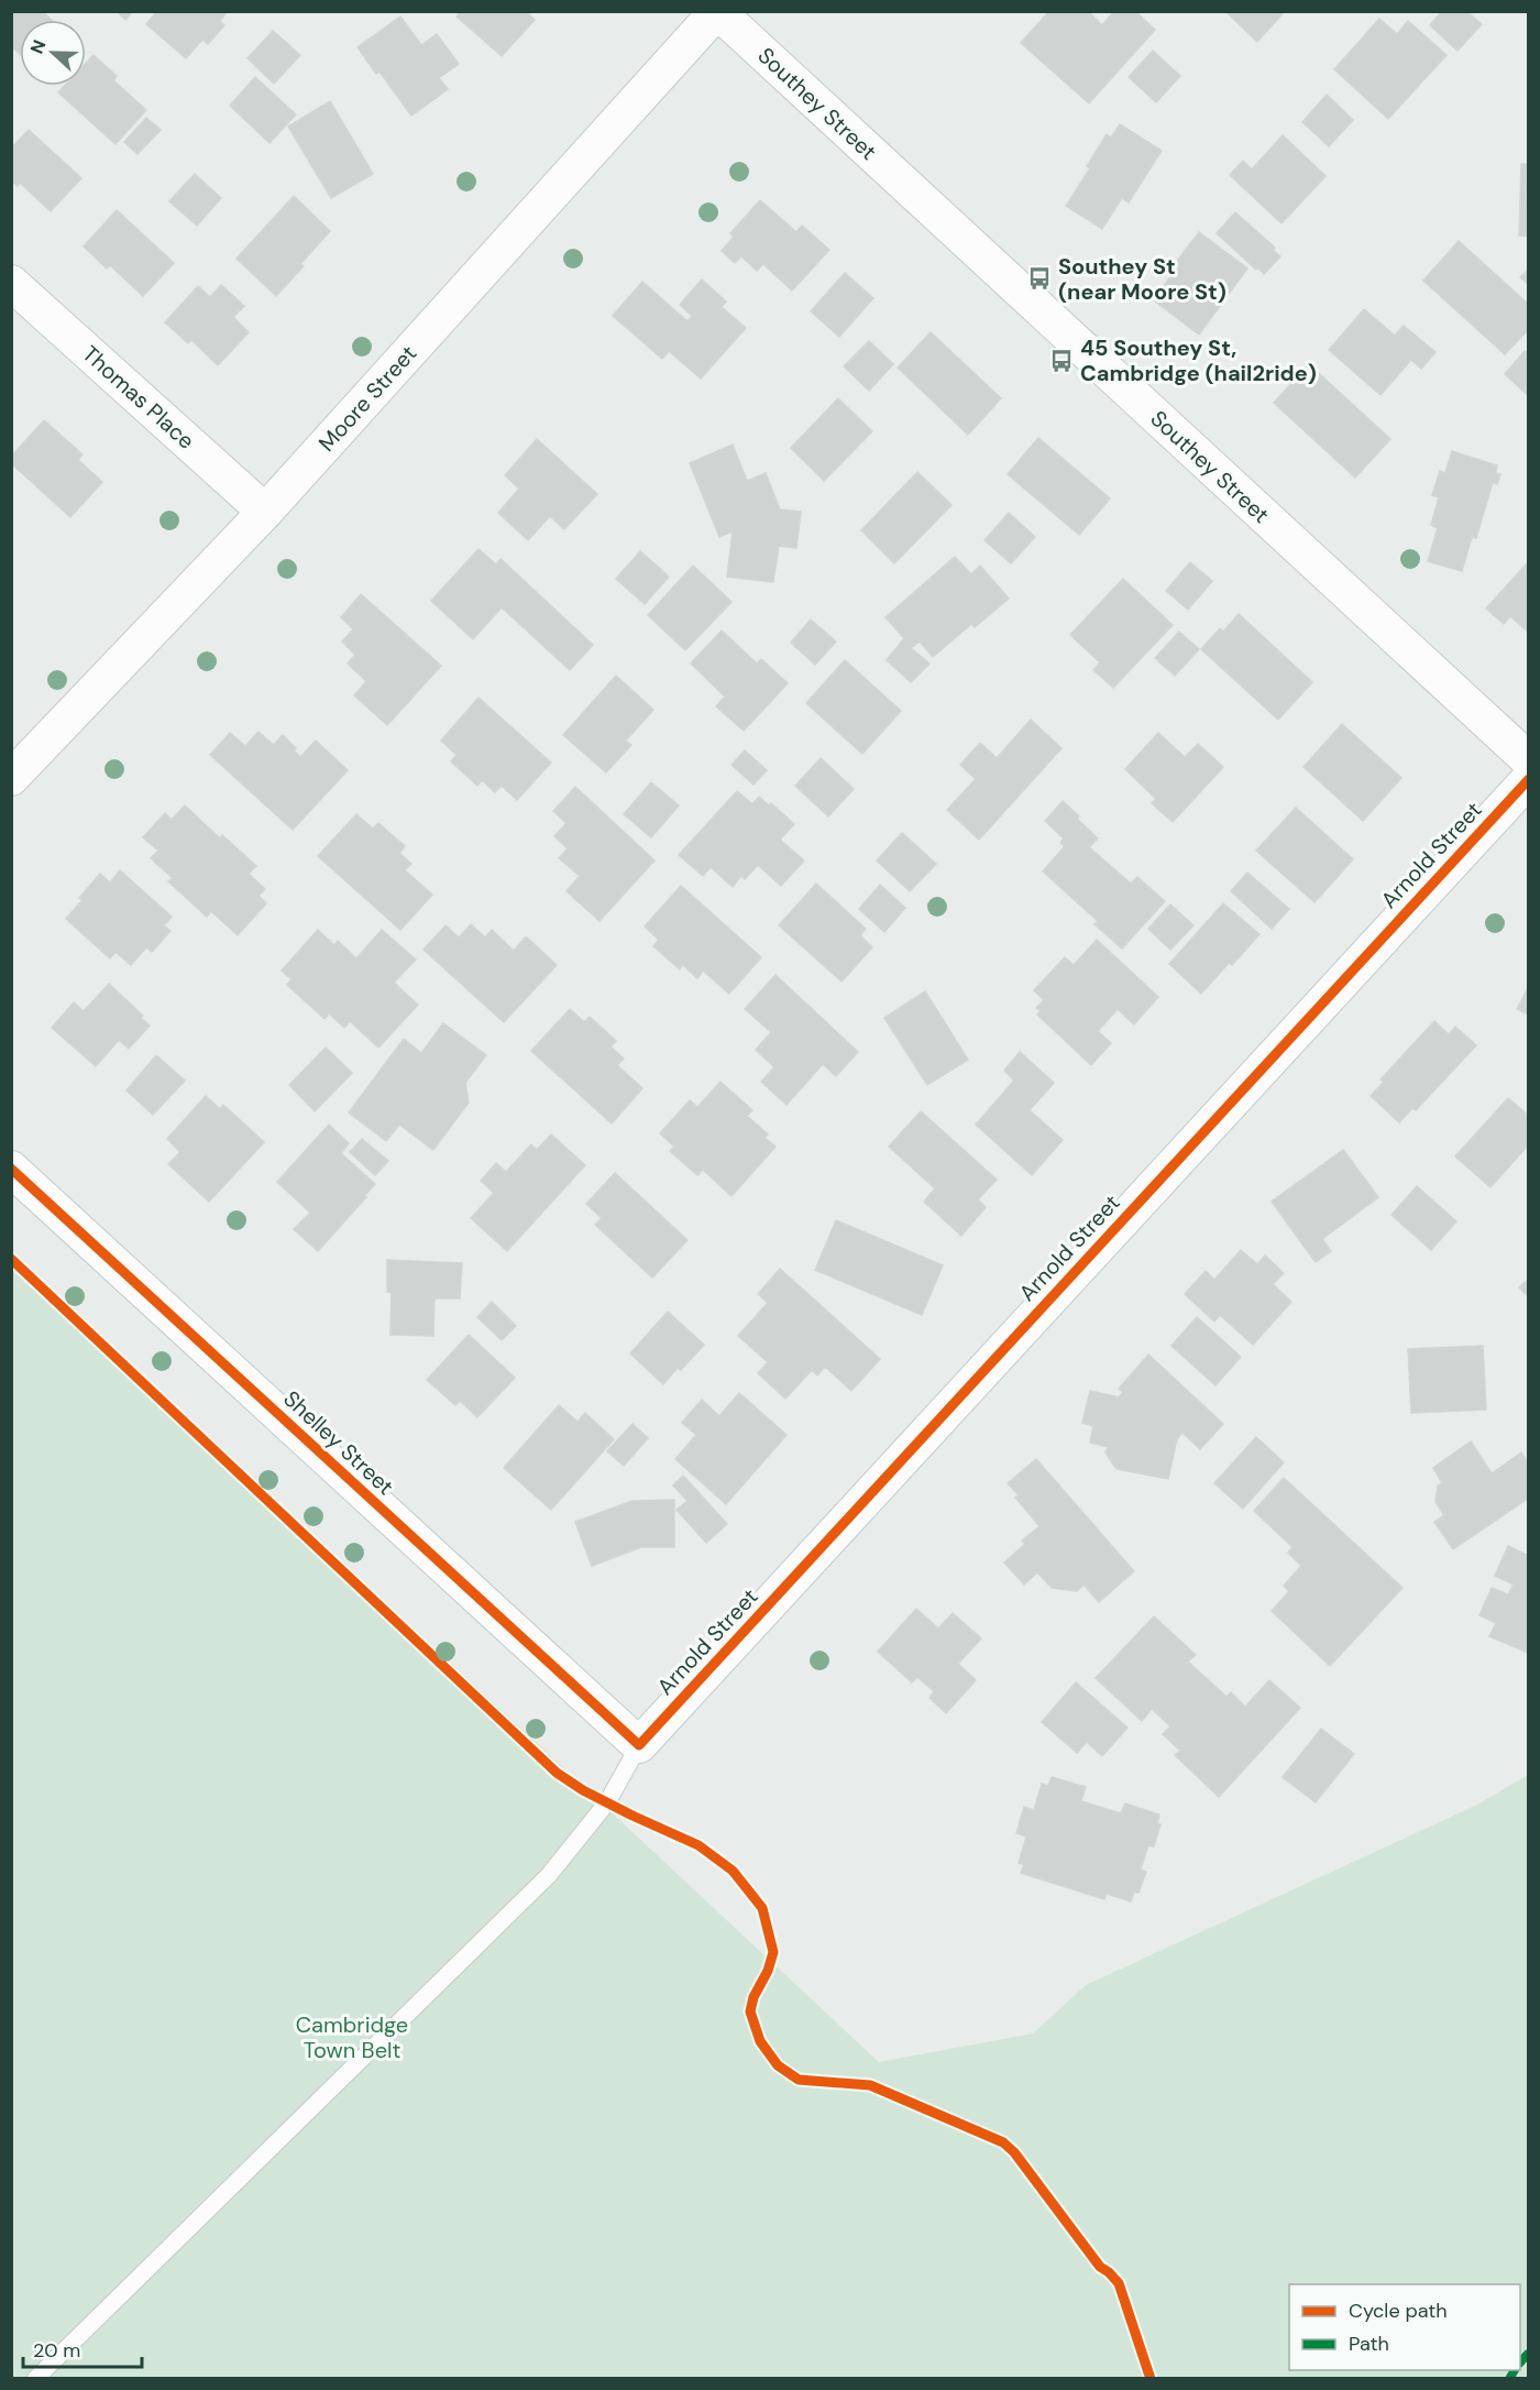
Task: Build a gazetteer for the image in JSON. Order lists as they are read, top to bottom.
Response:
{
  "streets": {
    "street": [
      "Southey Street",
      "Thomas Place",
      "Moore Street",
      "Arnold Street",
      "Shelley Street"
    ]
  },
  "crossings": [
    ["Southey Street", "Moore Street"],
    ["Southey Street", "Arnold Street"],
    ["Thomas Place", "Moore Street"],
    ["Arnold Street", "Shelley Street"]
  ],
  "parks": ["Cambridge Town Belt"],
  "places": {
    "bus stop": ["Southey St (near Moore St)", "45 Southey St, Cambridge (hail2ride)"]
  },
  "legend": ["Cycle path", "Path"],
  "scale_bar": "20 m",
  "north": "left"
}
